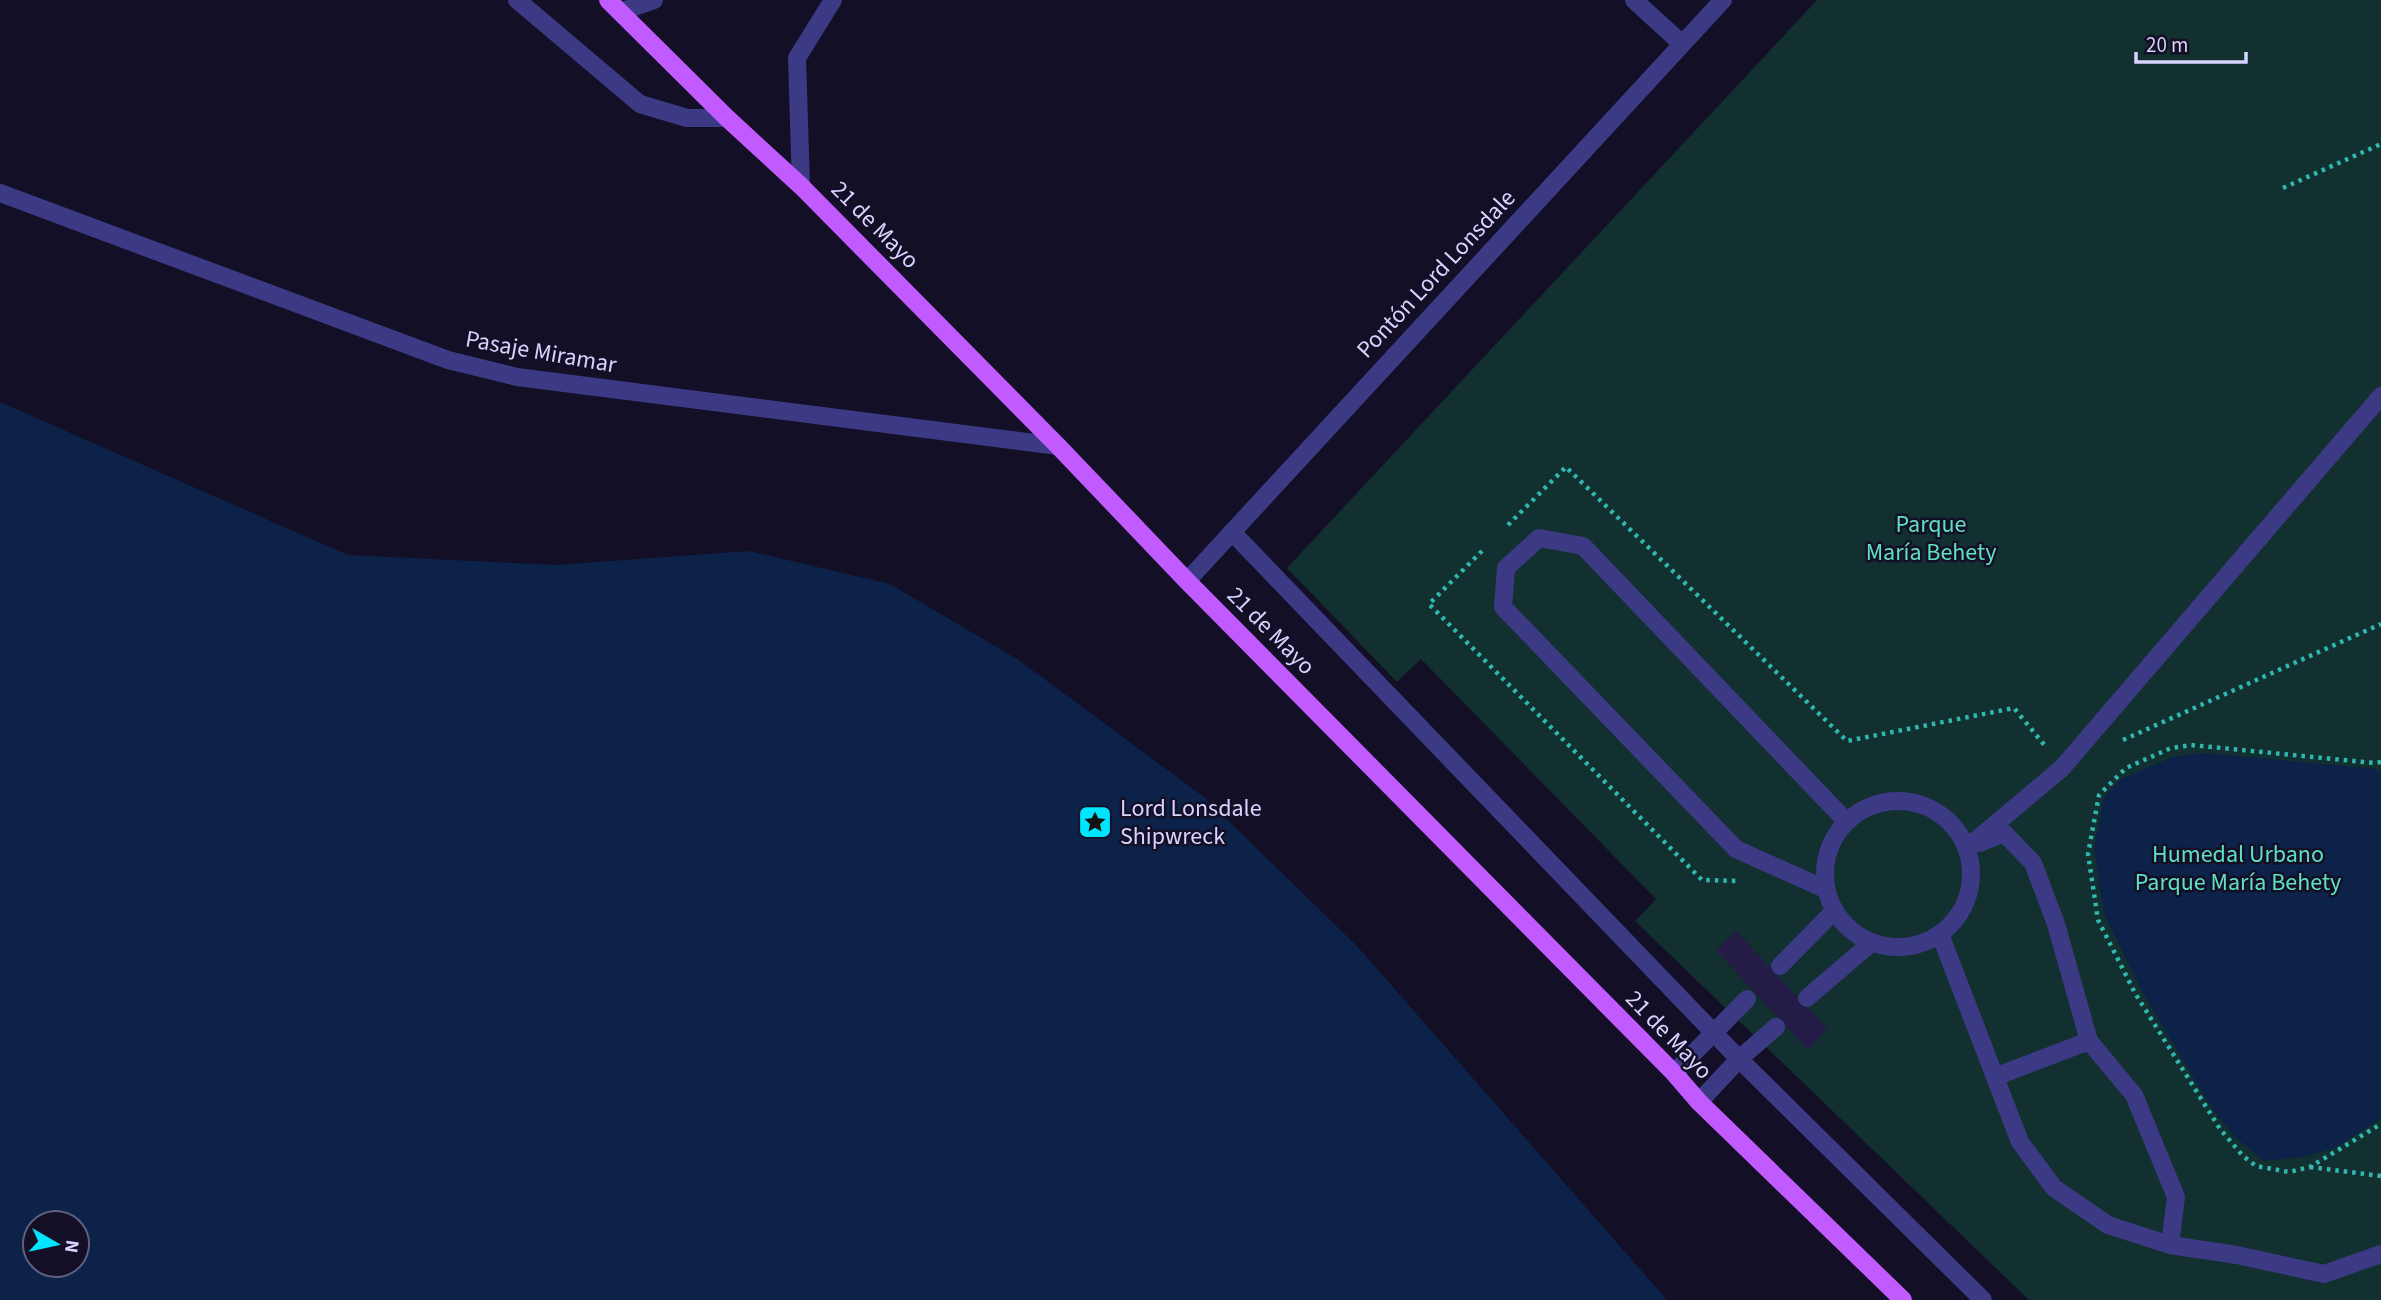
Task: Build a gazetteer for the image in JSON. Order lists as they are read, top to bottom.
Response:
{
  "streets": {
    "main road": ["21 de Mayo"],
    "street": ["Pontón Lord Lonsdale", "Pasaje Miramar"]
  },
  "crossings": [
    ["21 de Mayo", "Pontón Lord Lonsdale"],
    ["21 de Mayo", "Pasaje Miramar"]
  ],
  "parks": ["Parque María Behety", "Humedal Urbano Parque María Behety"],
  "places": {
    "place": ["Lord Lonsdale Shipwreck"]
  },
  "scale_bar": "20 m",
  "north": "right"
}
